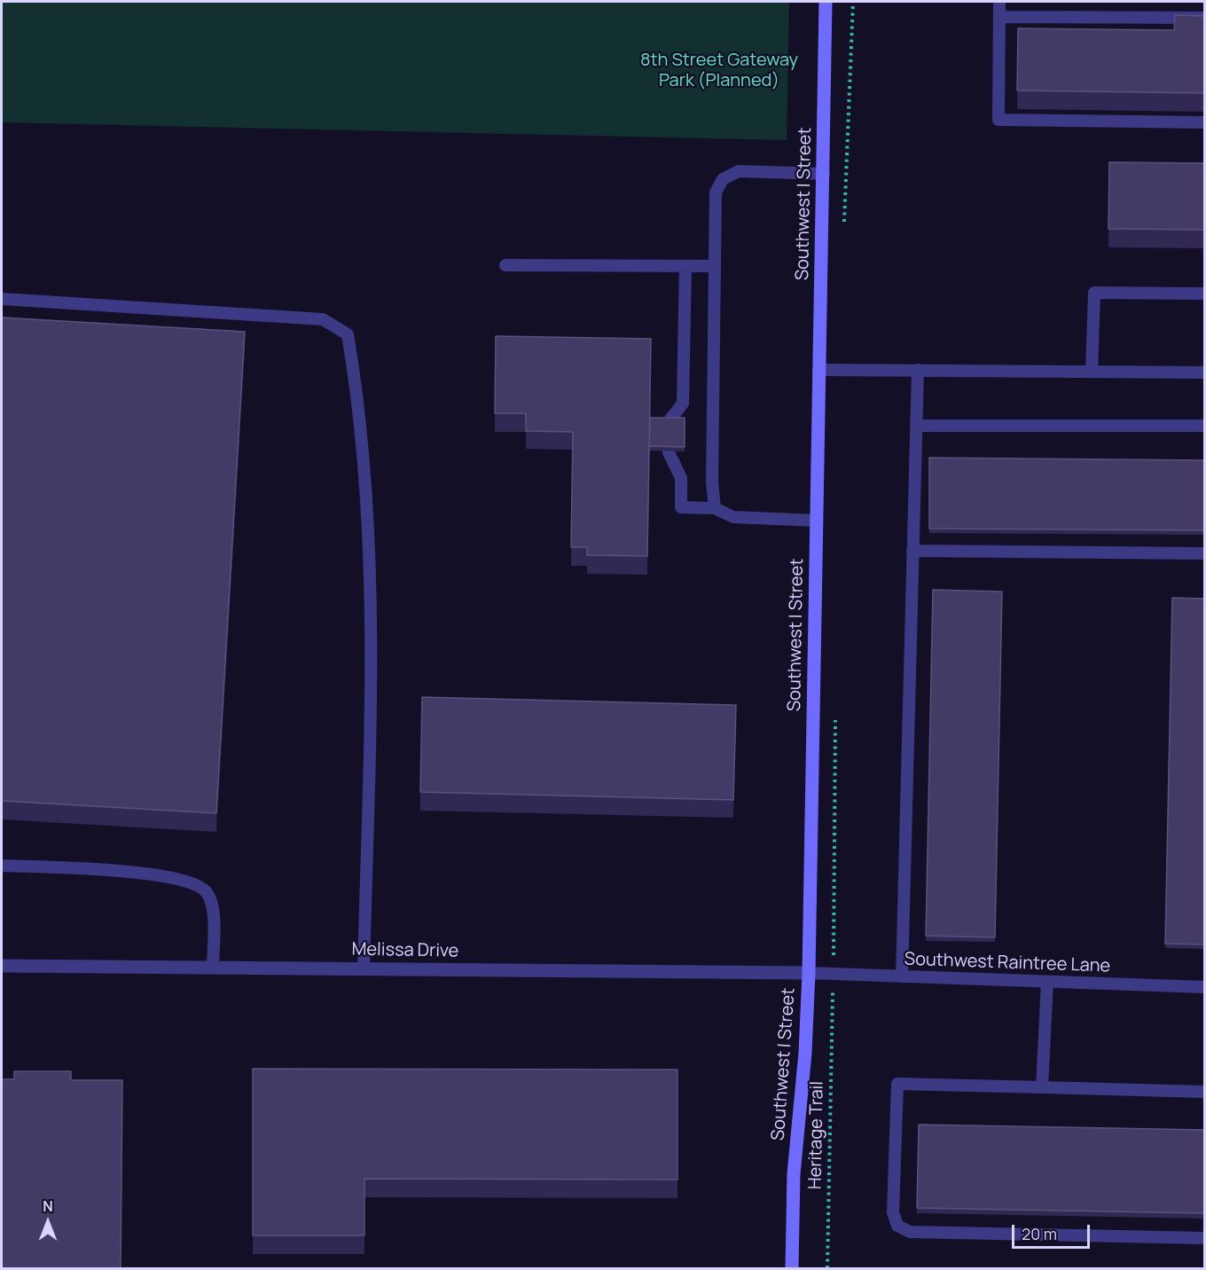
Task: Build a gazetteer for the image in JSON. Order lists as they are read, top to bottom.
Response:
{
  "streets": {
    "main road": ["Southwest I Street"],
    "street": ["Melissa Drive"],
    "lane": ["Southwest Raintree Lane"],
    "path": ["Heritage Trail"]
  },
  "crossings": [
    ["Southwest I Street", "Melissa Drive"],
    ["Southwest I Street", "Southwest Raintree Lane"],
    ["Melissa Drive", "Southwest Raintree Lane"]
  ],
  "parks": ["8th Street Gateway Park (Planned)"],
  "scale_bar": "20 m",
  "north": "top"
}
